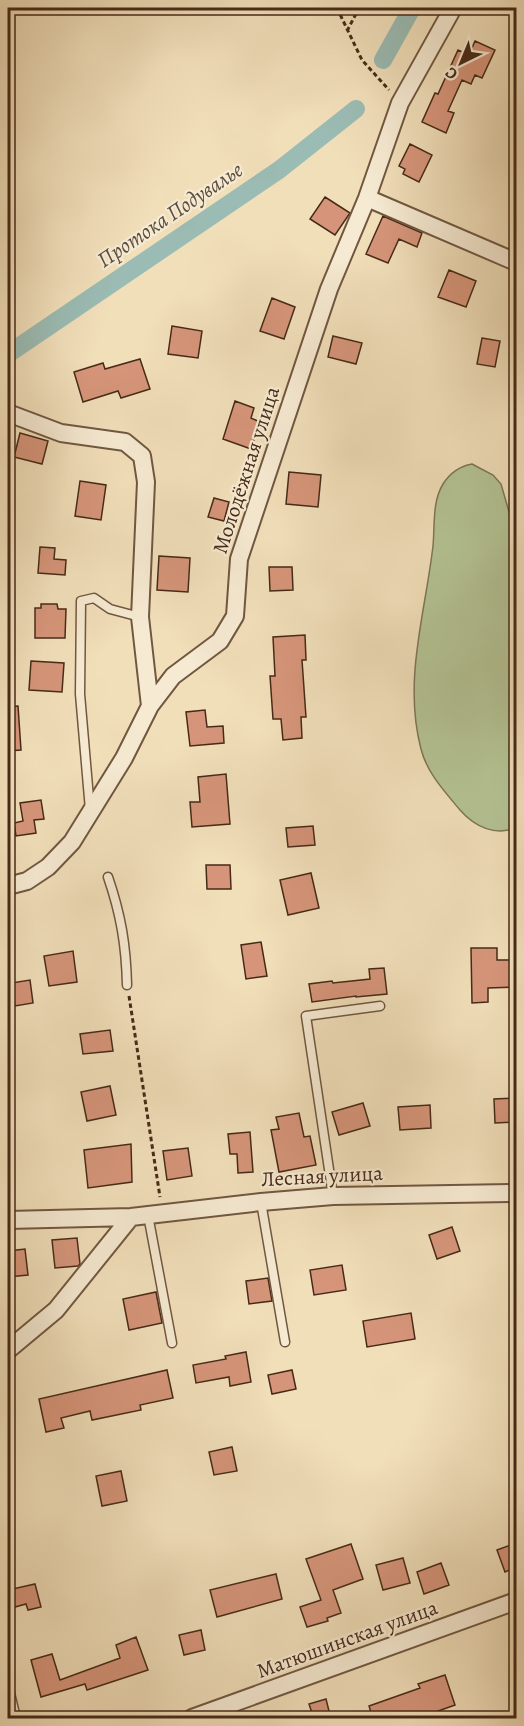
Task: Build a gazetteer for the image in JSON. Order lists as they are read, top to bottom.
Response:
{
  "streets": {
    "street": ["Молодёжная улица", "Лесная улица", "Матюшинская улица"]
  },
  "water": ["Протока Подувалье"],
  "north": "bottom left"
}
